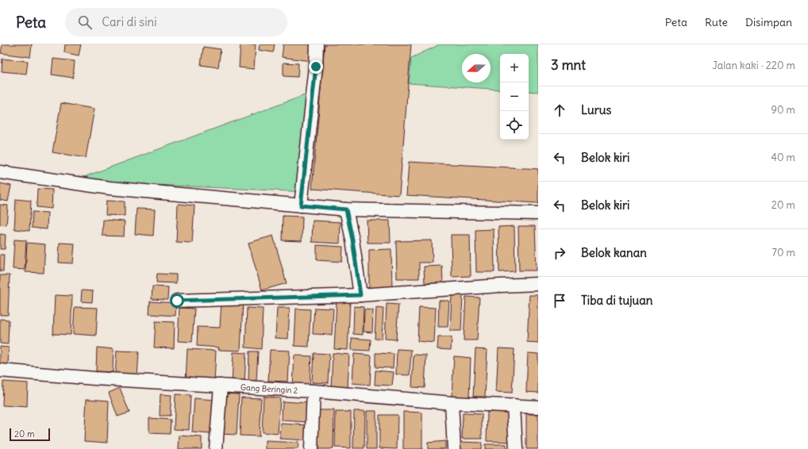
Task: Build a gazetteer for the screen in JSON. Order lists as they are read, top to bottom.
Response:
{
  "streets": {
    "street": ["Gang Beringin 2"]
  },
  "scale_bar": "20 m",
  "north": "left",
  "page": {
    "header": "Peta",
    "search": "Cari di sini",
    "nav": ["Peta", "Rute", "Disimpan"],
    "heading": ["3 mnt", "Jalan kaki · 220 m"],
    "map_buttons": ["+", "−"],
    "list": [
      ["Lurus", "90 m"],
      ["Belok kiri", "40 m"],
      ["Belok kiri", "20 m"],
      ["Belok kanan", "70 m"],
      "Tiba di tujuan"
    ],
    "scale": "20 m"
  }
}
